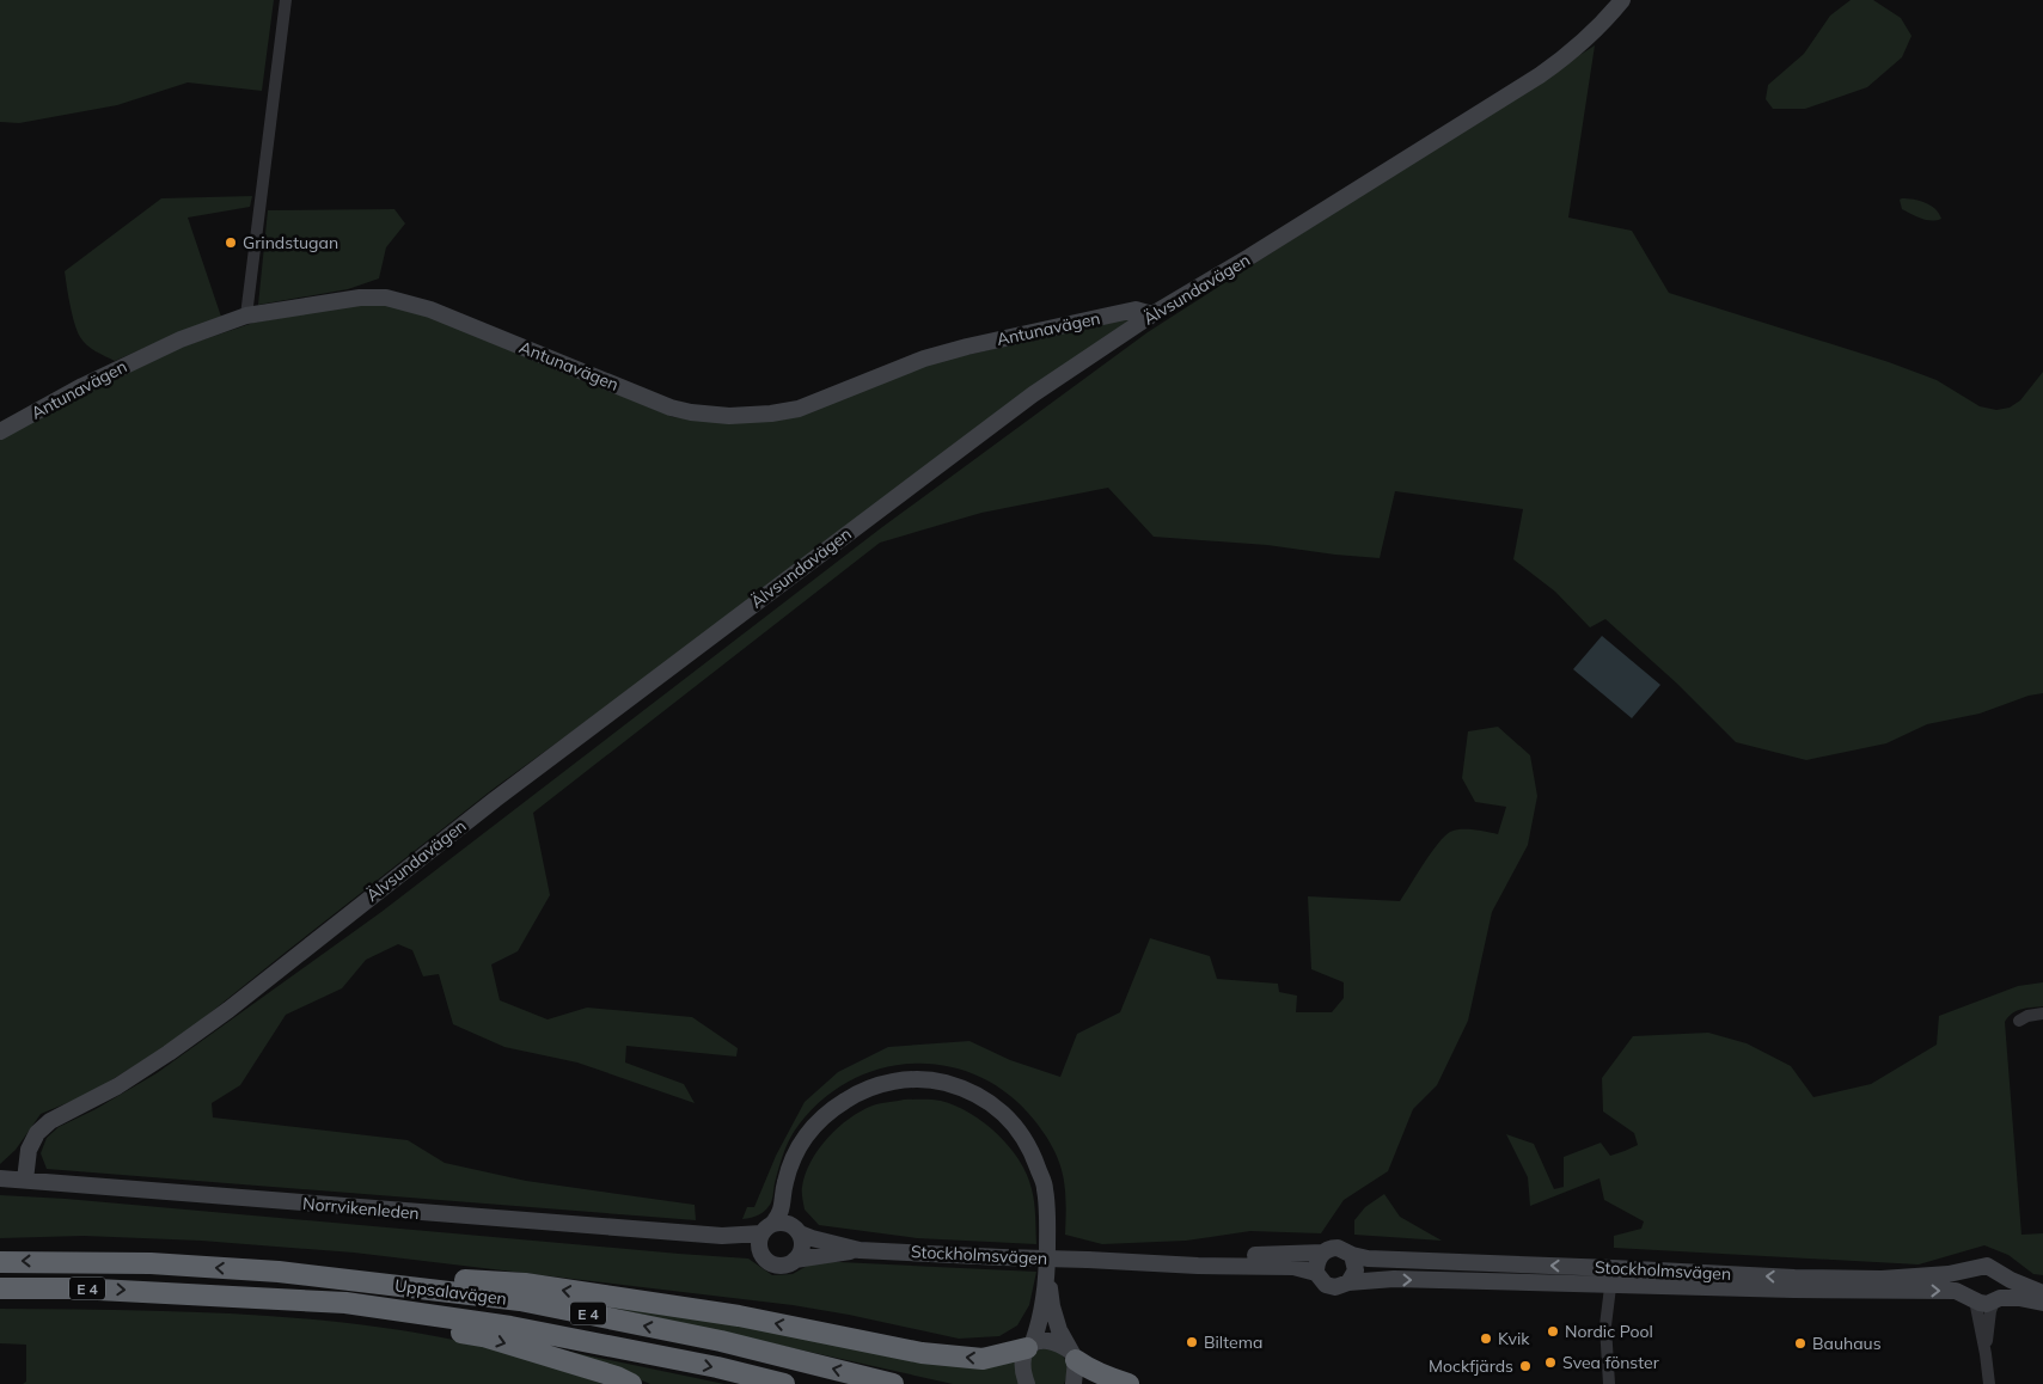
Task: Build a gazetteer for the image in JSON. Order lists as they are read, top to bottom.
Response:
{
  "streets": {
    "highway": ["E 4", "Uppsalavägen"],
    "street": [
      "Älvsundavägen",
      "Antunavägen",
      "Norrvikenleden",
      "Stockholmsvägen"
    ]
  },
  "crossings": [
    ["Älvsundavägen", "Antunavägen"],
    ["Älvsundavägen", "Norrvikenleden"],
    ["Norrvikenleden", "Stockholmsvägen"]
  ],
  "places": [
    "Grindstugan",
    "Nordic Pool",
    "Kvik",
    "Biltema",
    "Bauhaus",
    "Svea fönster",
    "Mockfjärds"
  ]
}
